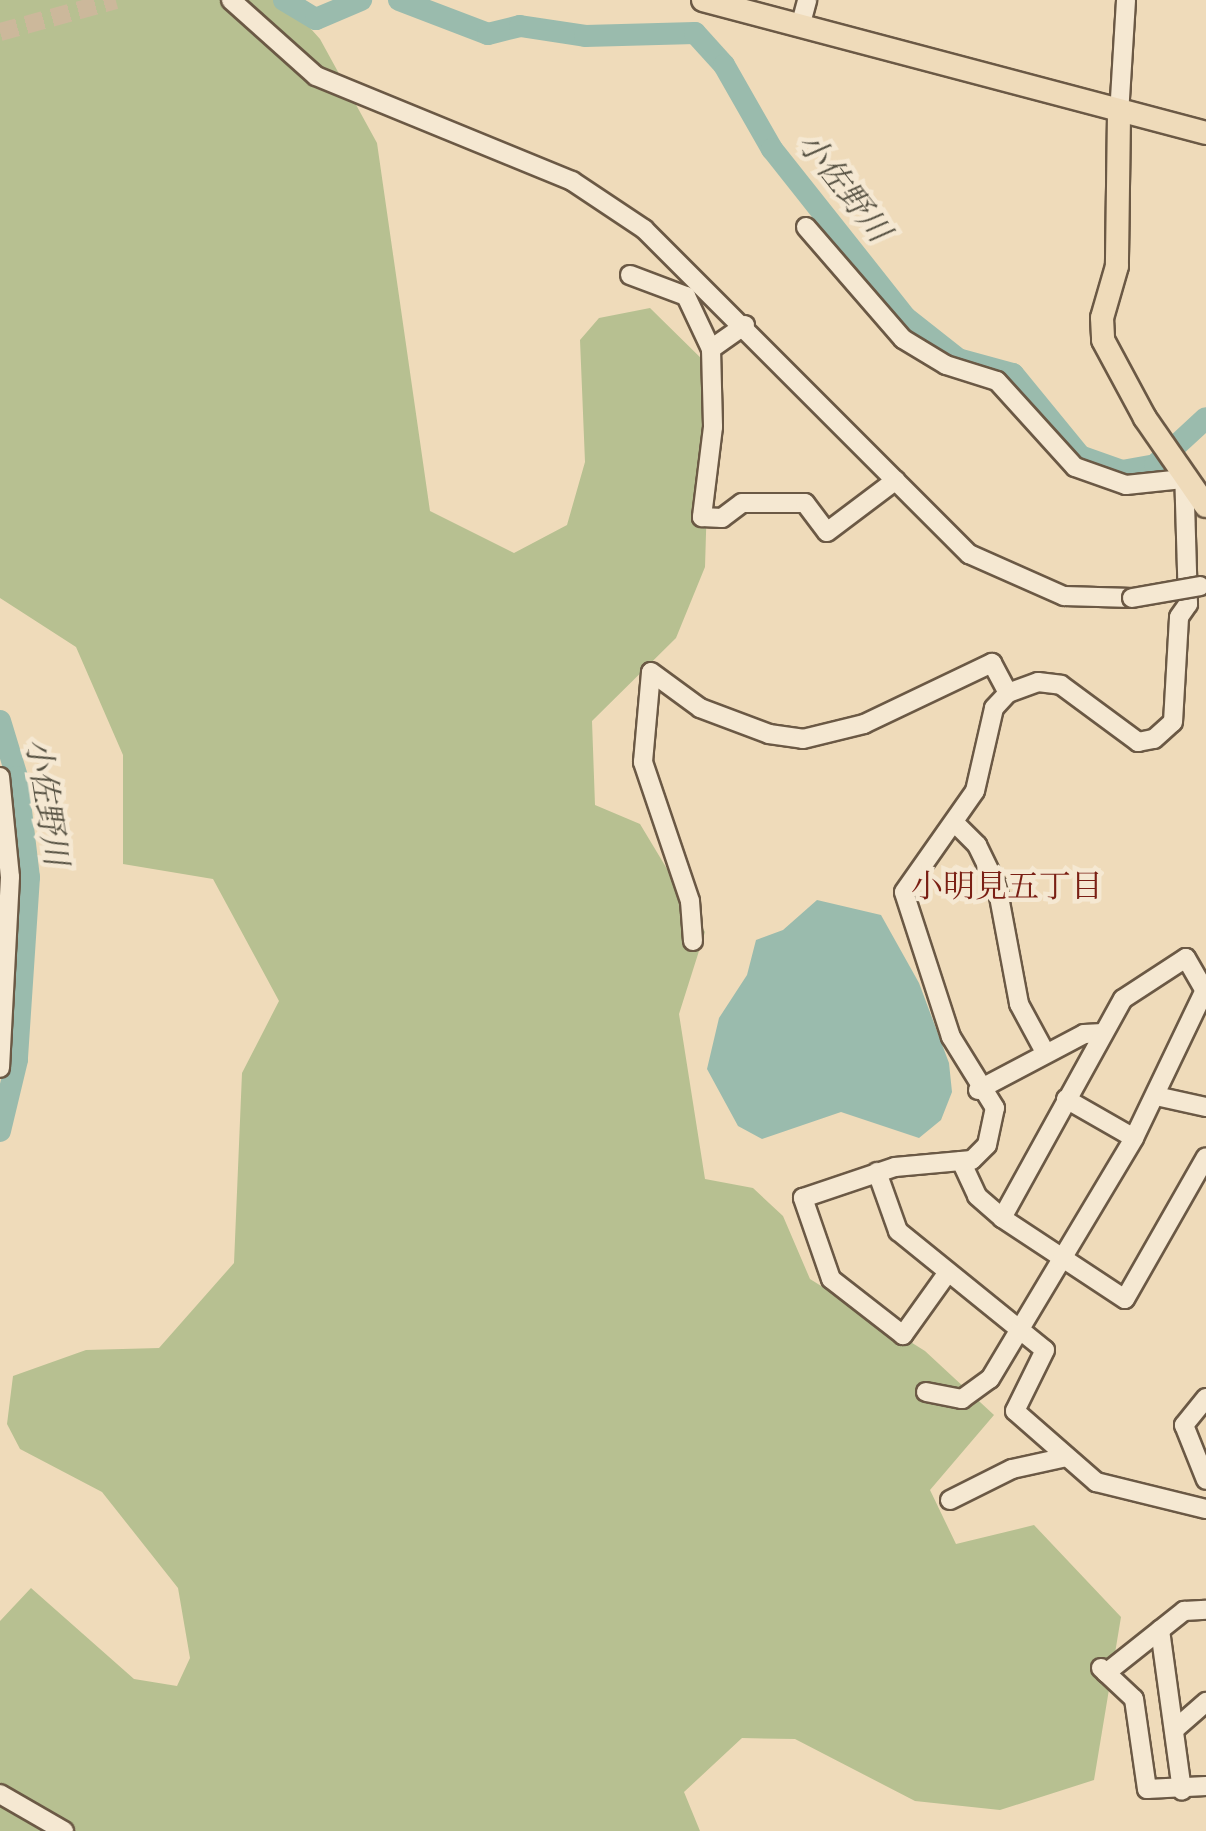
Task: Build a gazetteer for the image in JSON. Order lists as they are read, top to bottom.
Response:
{
  "districts": ["小明見五丁目"],
  "water": ["小佐野川"]
}
